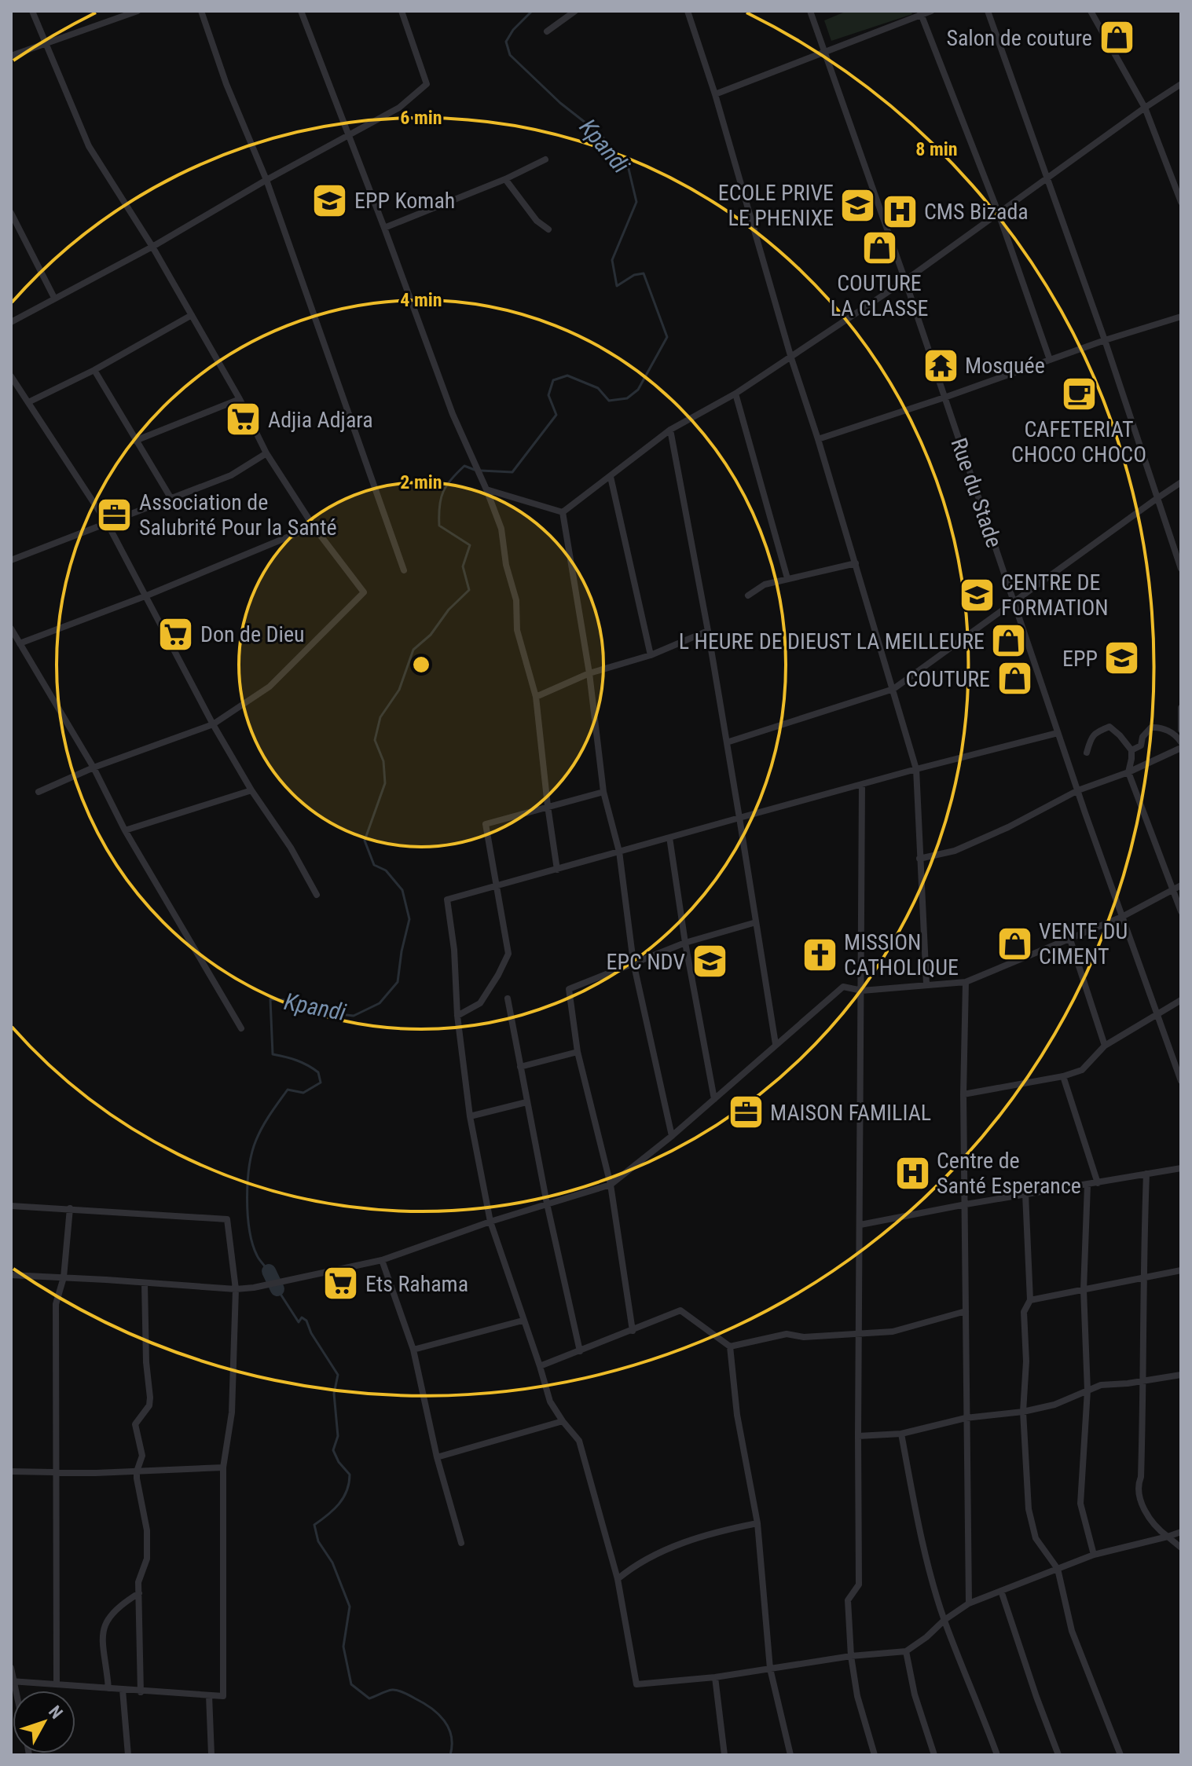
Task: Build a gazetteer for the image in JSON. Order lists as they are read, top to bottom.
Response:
{
  "streets": {
    "street": ["Rue du Stade"]
  },
  "water": ["Kpandi"],
  "places": {
    "shop": [
      "Salon de couture",
      "COUTURE LA CLASSE",
      "L HEURE DE DIEUST LA MEILLEURE",
      "COUTURE",
      "VENTE DU CIMENT"
    ],
    "school or university": [
      "EPP Komah",
      "ECOLE PRIVE LE PHENIXE",
      "CENTRE DE FORMATION",
      "EPP",
      "EPC NDV"
    ],
    "hospital": ["CMS Bizada", "Centre de Santé Esperance"],
    "temple": ["Mosquée"],
    "cafe": ["CAFETERIAT CHOCO CHOCO"],
    "supermarket": ["Adjia Adjara", "Don de Dieu", "Ets Rahama"],
    "office": ["Association de Salubrité Pour la Santé", "MAISON FAMILIAL"],
    "church": ["MISSION CATHOLIQUE"]
  },
  "north": "top right",
  "rings": [
    "6 min",
    "8 min",
    "4 min",
    "2 min"
  ]
}
